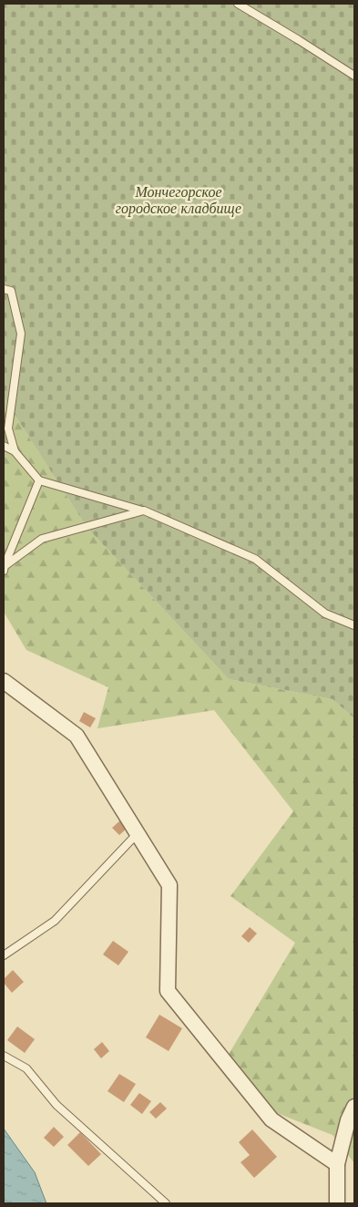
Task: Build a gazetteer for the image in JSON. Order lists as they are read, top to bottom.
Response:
{
  "parks": ["Мончегорское городское кладбище"]
}
